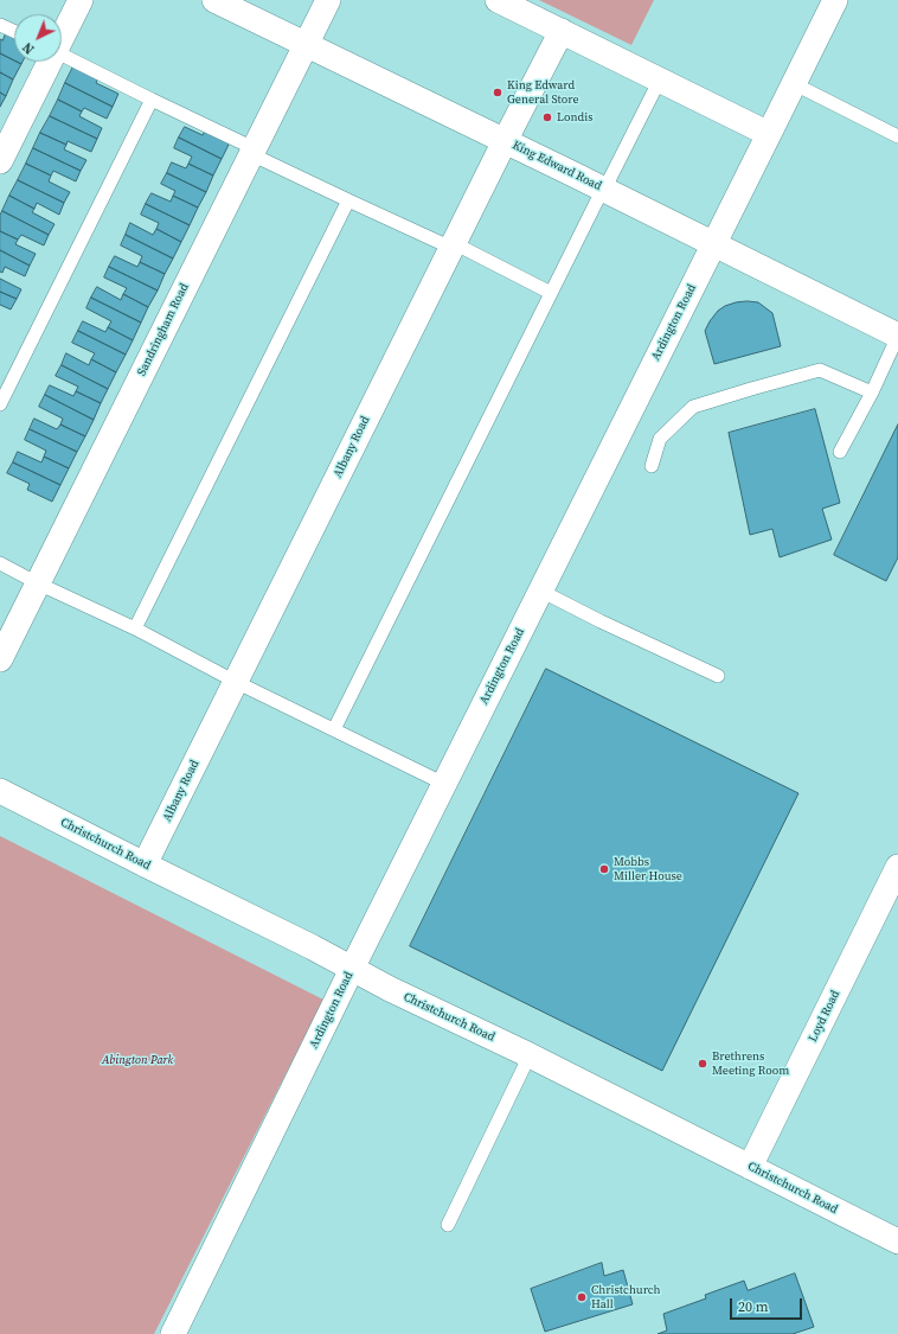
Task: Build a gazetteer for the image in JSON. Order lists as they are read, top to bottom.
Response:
{
  "streets": {
    "street": [
      "King Edward Road",
      "Ardington Road",
      "Sandringham Road",
      "Albany Road",
      "Christchurch Road",
      "Loyd Road"
    ]
  },
  "crossings": [
    ["King Edward Road", "Ardington Road"],
    ["King Edward Road", "Sandringham Road"],
    ["King Edward Road", "Albany Road"],
    ["Ardington Road", "Christchurch Road"],
    ["Albany Road", "Christchurch Road"],
    ["Christchurch Road", "Loyd Road"]
  ],
  "parks": ["Abington Park"],
  "places": [
    "King Edward General Store",
    "Londis",
    "Mobbs Miller House",
    "Brethrens Meeting Room",
    "Christchurch Hall"
  ],
  "scale_bar": "20 m",
  "north": "bottom left"
}
